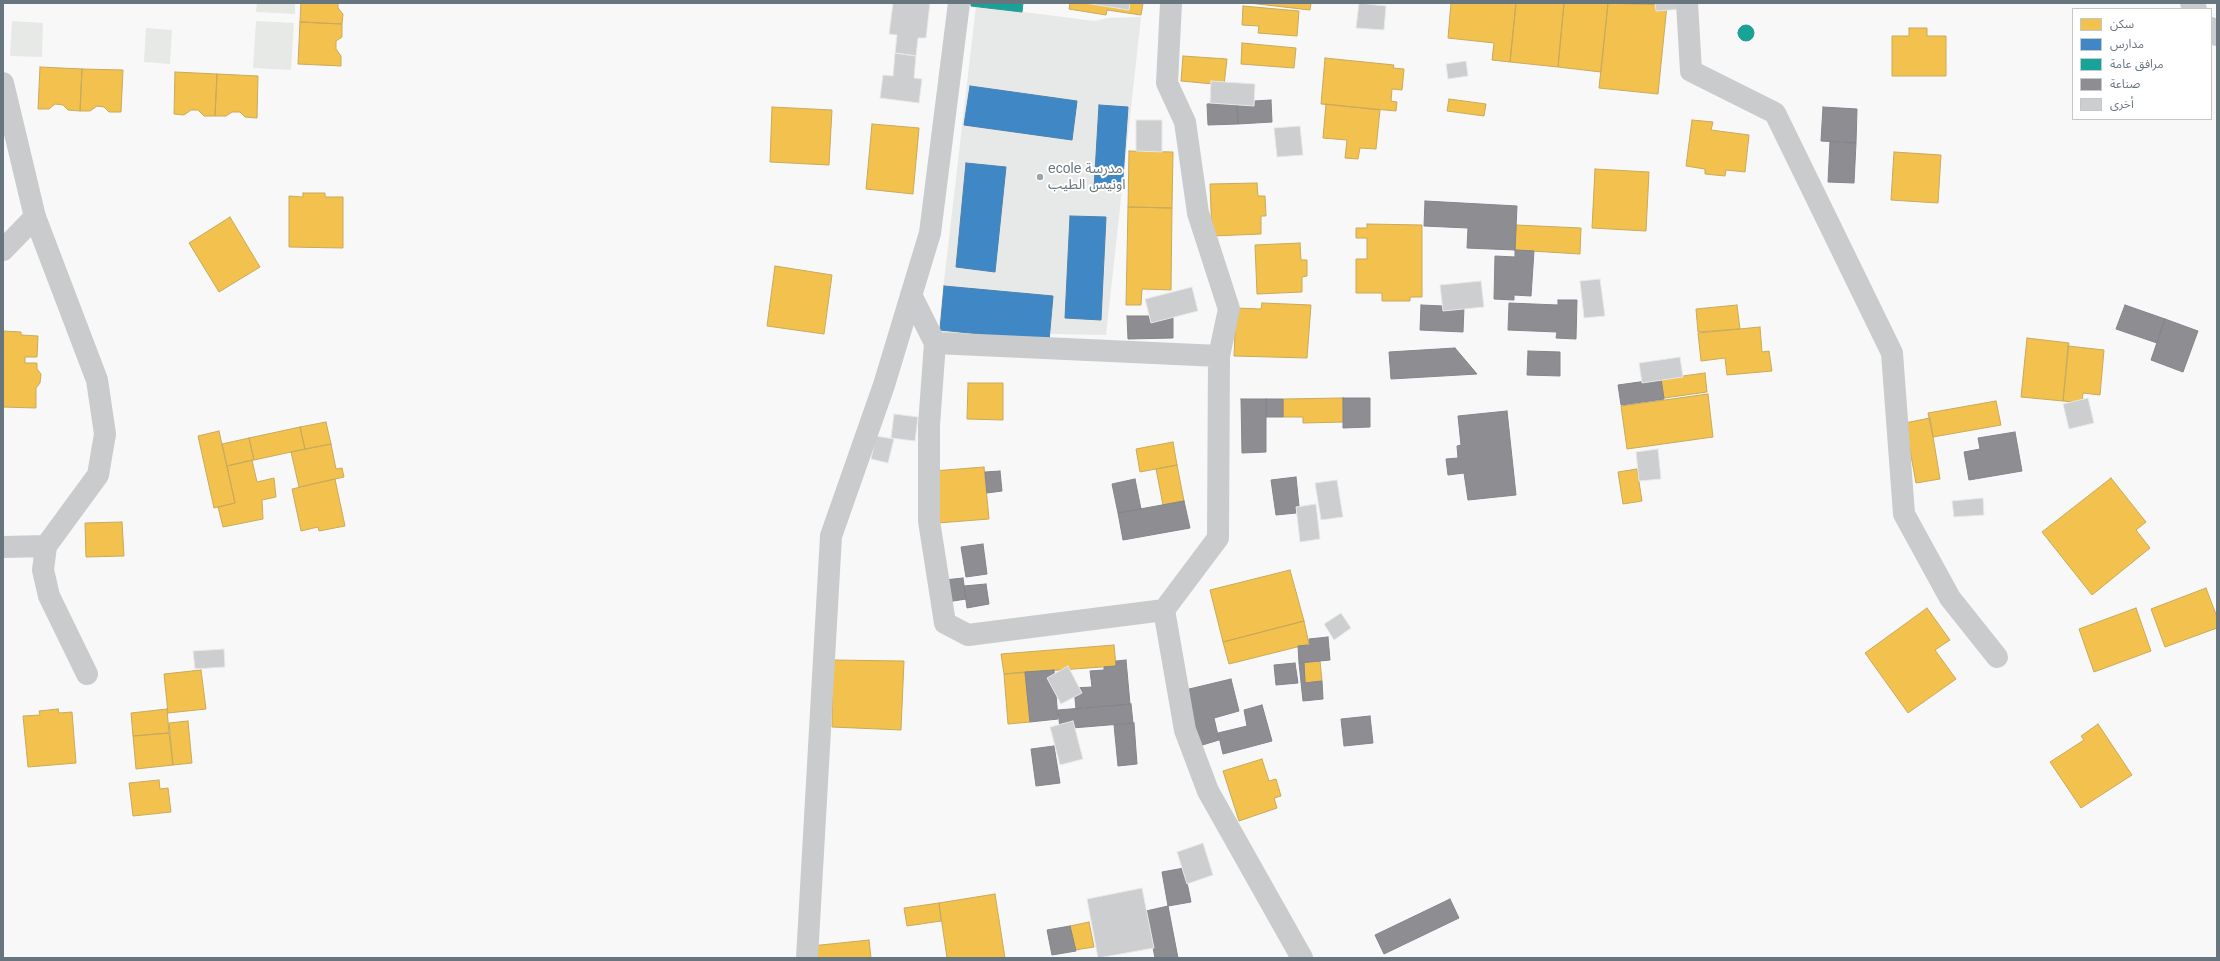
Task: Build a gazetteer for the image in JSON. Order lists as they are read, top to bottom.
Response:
{
  "places": ["ecole مدرسة اونيس الطيب"],
  "legend": [
    "سكن",
    "مدارس",
    "مرافق عامة",
    "صناعة",
    "أخرى"
  ]
}
